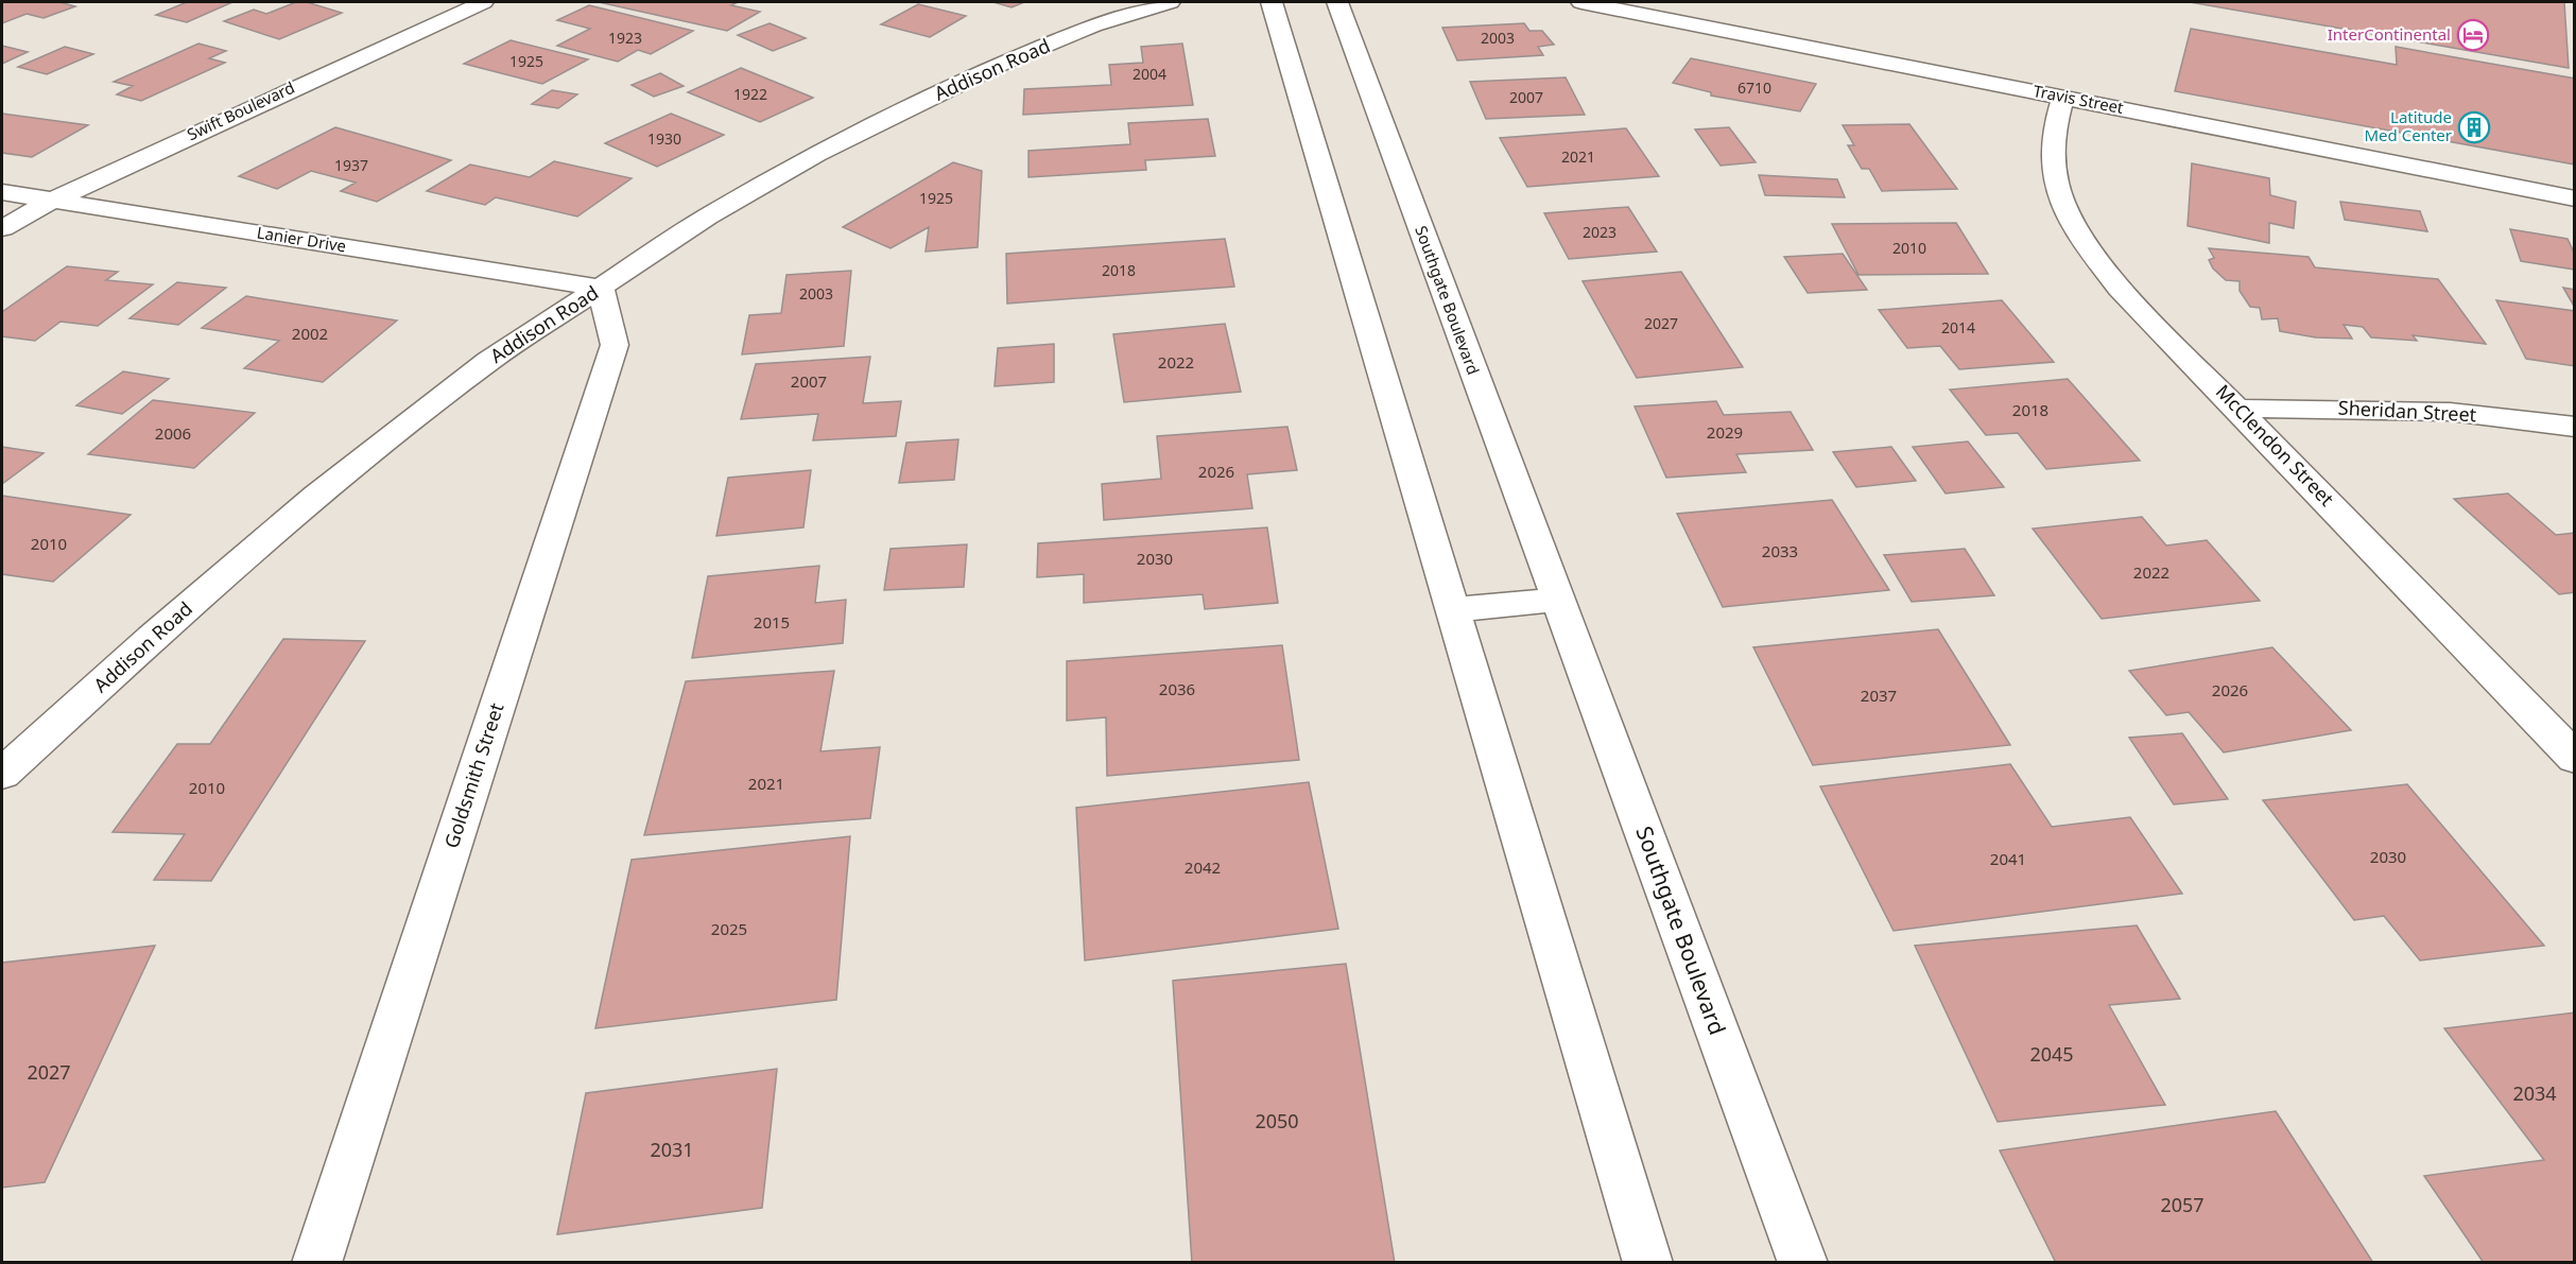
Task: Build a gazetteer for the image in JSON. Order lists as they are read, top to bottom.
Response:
{
  "streets": {
    "street": [
      "Addison Road",
      "Travis Street",
      "Swift Boulevard",
      "Lanier Drive",
      "Southgate Boulevard",
      "Sheridan Street",
      "McClendon Street",
      "Goldsmith Street"
    ]
  },
  "crossings": [
    ["Addison Road", "Lanier Drive"],
    ["Addison Road", "Goldsmith Street"],
    ["Travis Street", "McClendon Street"],
    ["Swift Boulevard", "Lanier Drive"],
    ["Lanier Drive", "Goldsmith Street"],
    ["Sheridan Street", "McClendon Street"]
  ],
  "places": {
    "hotel": ["InterContinental"],
    "building": ["Latitude Med Center"]
  },
  "house_numbers": [
    "1923",
    "2003",
    "1925",
    "2004",
    "6710",
    "1922",
    "2007",
    "1930",
    "2021",
    "1937",
    "1925",
    "2023",
    "2010",
    "2018",
    "2003",
    "2027",
    "2014",
    "2002",
    "2022",
    "2007",
    "2018",
    "2029",
    "2006",
    "2026",
    "2010",
    "2033",
    "2030",
    "2022",
    "2015",
    "2036",
    "2026",
    "2037",
    "2021",
    "2010",
    "2030",
    "2041",
    "2042",
    "2025",
    "2045",
    "2027",
    "2034",
    "2050",
    "2031",
    "2057"
  ]
}
